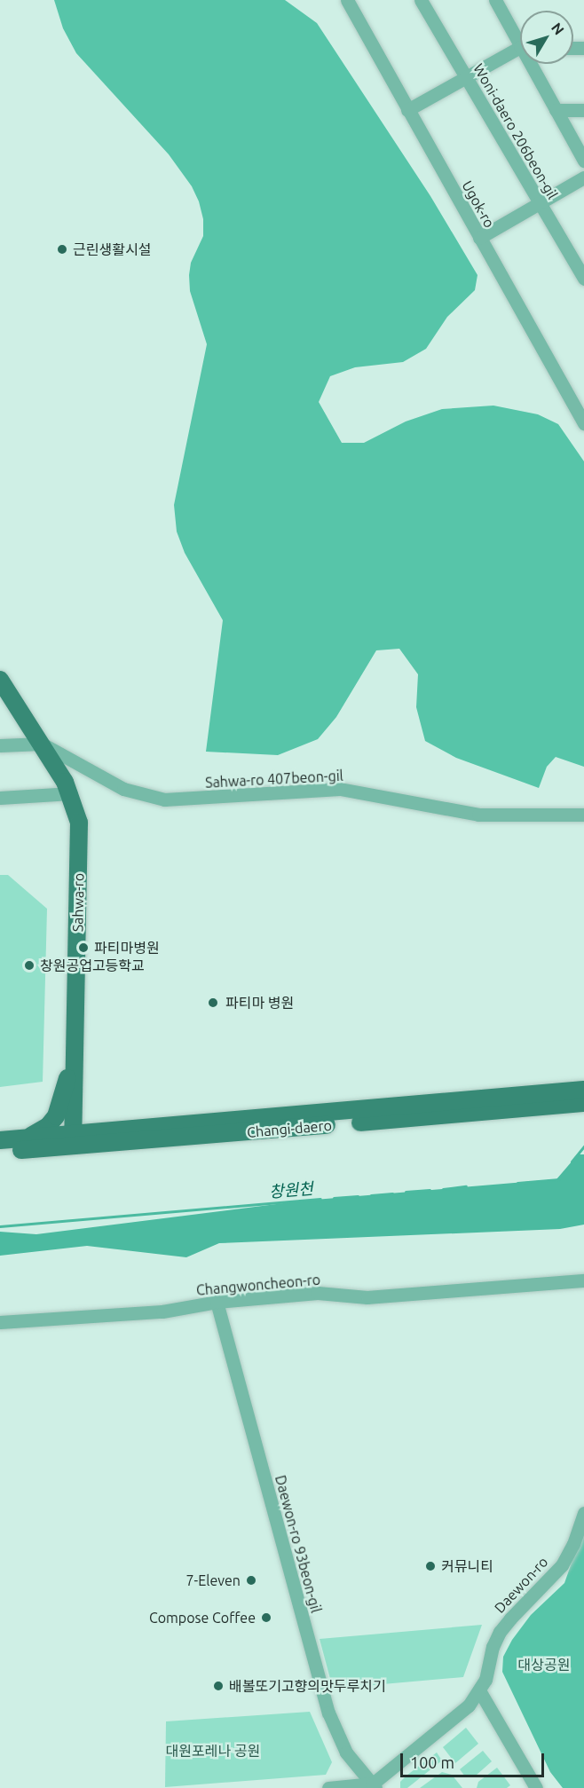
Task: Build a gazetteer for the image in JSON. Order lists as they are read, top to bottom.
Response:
{
  "streets": {
    "main road": ["Sahwa-ro", "Changi-daero"],
    "street": [
      "Woni-daero 206beon-gil",
      "Ugok-ro",
      "Sahwa-ro 407beon-gil",
      "Changwoncheon-ro",
      "Daewon-ro 93beon-gil",
      "Daewon-ro"
    ]
  },
  "crossings": [
    ["Sahwa-ro 407beon-gil", "Sahwa-ro"],
    ["Sahwa-ro", "Changi-daero"],
    ["Changwoncheon-ro", "Daewon-ro 93beon-gil"],
    ["Daewon-ro 93beon-gil", "Daewon-ro"]
  ],
  "water": ["창원천"],
  "parks": ["대상공원", "대원포레나 공원"],
  "places": [
    "근린생활시설",
    "파티마병원",
    "창원공업고등학교",
    "파티마 병원",
    "커뮤니티",
    "7-Eleven",
    "Compose Coffee",
    "배볼또기고향의맛두루치기"
  ],
  "scale_bar": "100 m",
  "north": "top right"
}
